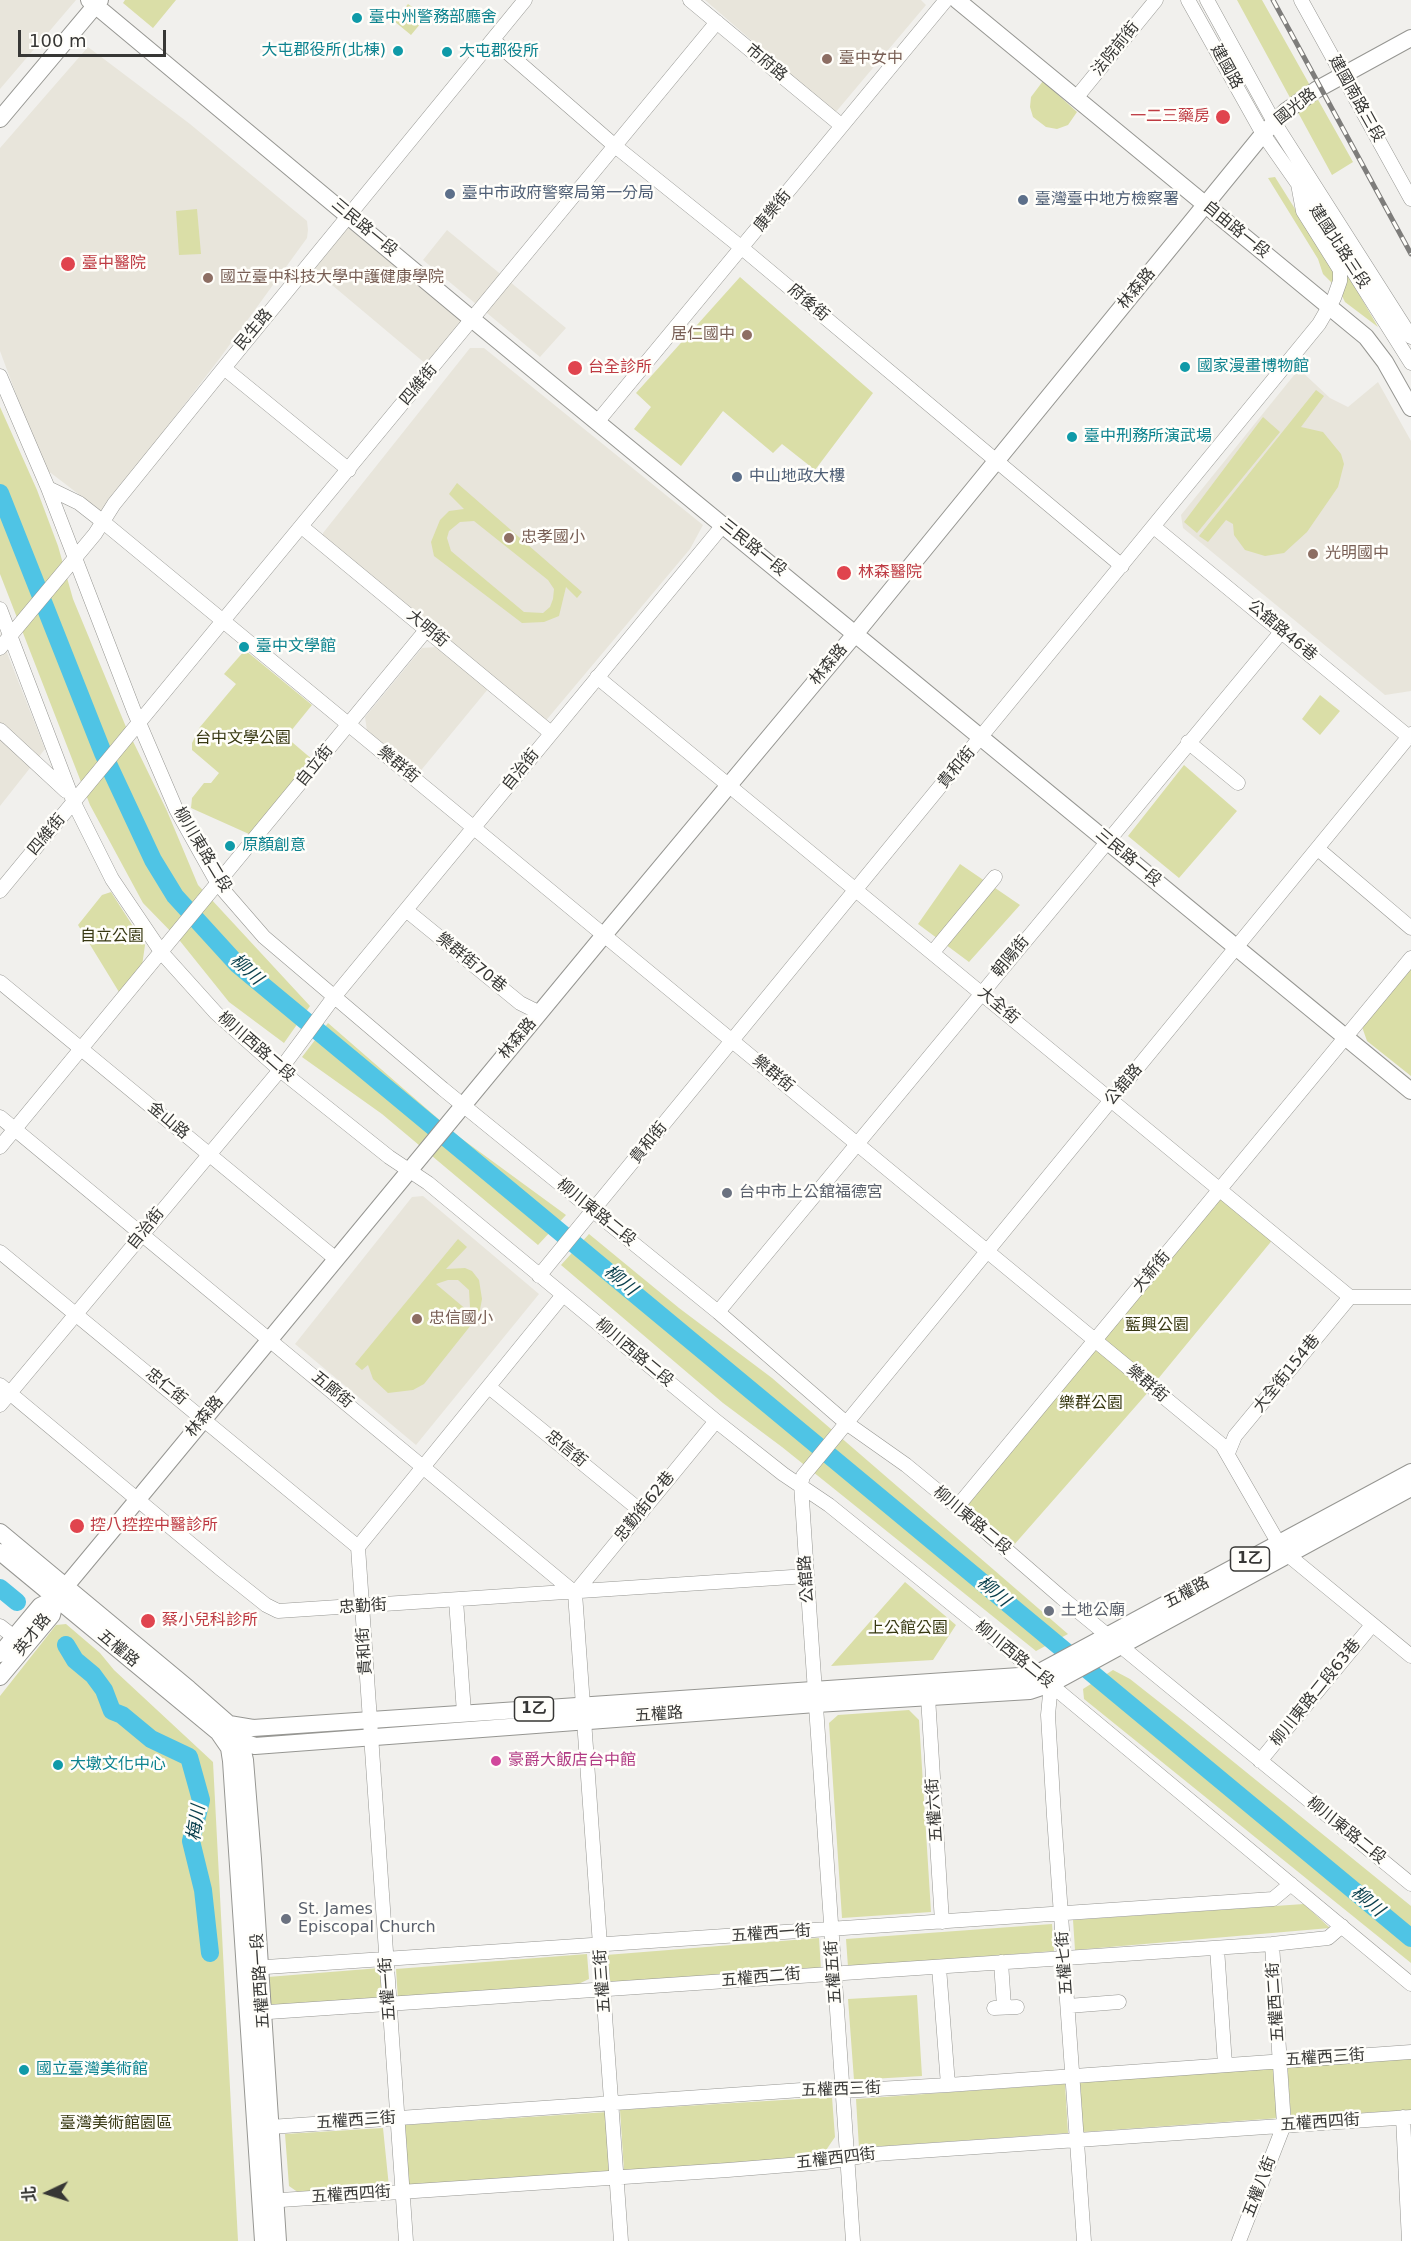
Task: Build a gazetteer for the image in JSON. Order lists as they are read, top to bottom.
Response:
{
  "streets": {
    "main road": [
      "國光路",
      "三民路一段",
      "自由路一段",
      "林森路",
      "1乙",
      "五權路",
      "英才路",
      "五權西路一段"
    ],
    "street": [
      "法院前街",
      "市府路",
      "建國路",
      "建國南路三段",
      "康樂街",
      "建國北路三段",
      "府後街",
      "民生路",
      "四維街",
      "大明街",
      "公舘路46巷",
      "樂群街",
      "自立街",
      "貴和街",
      "自治街",
      "柳川東路二段",
      "朝陽街",
      "樂群街70巷",
      "大全街",
      "柳川西路二段",
      "公舘路",
      "金山路",
      "大新街",
      "大全街154巷",
      "忠仁街",
      "五廊街",
      "忠信街",
      "忠勤街62巷",
      "忠勤街",
      "柳川東路二段63巷",
      "五權六街",
      "五權西一街",
      "五權七街",
      "五權五街",
      "五權西二街",
      "五權三街",
      "五權一街",
      "五權西三街",
      "五權西四街",
      "五權八街"
    ]
  },
  "crossings": [
    ["法院前街", "自由路一段"],
    ["市府路", "康樂街"],
    ["市府路", "四維街"],
    ["建國路", "國光路"],
    ["建國路", "建國北路三段"],
    ["建國南路三段", "國光路"],
    ["國光路", "自由路一段"],
    ["國光路", "建國北路三段"],
    ["國光路", "林森路"],
    ["康樂街", "三民路一段"],
    ["康樂街", "府後街"],
    ["三民路一段", "林森路"],
    ["三民路一段", "民生路"],
    ["三民路一段", "四維街"],
    ["三民路一段", "貴和街"],
    ["三民路一段", "自治街"],
    ["三民路一段", "朝陽街"],
    ["三民路一段", "公舘路"],
    ["三民路一段", "大新街"],
    ["自由路一段", "林森路"],
    ["自由路一段", "貴和街"],
    ["建國北路三段", "貴和街"],
    ["林森路", "府後街"],
    ["林森路", "樂群街"],
    ["林森路", "柳川東路二段"],
    ["林森路", "樂群街70巷"],
    ["林森路", "大全街"],
    ["林森路", "柳川西路二段"],
    ["林森路", "金山路"],
    ["林森路", "忠仁街"],
    ["林森路", "五廊街"],
    ["林森路", "五權路"],
    ["林森路", "忠勤街"],
    ["林森路", "英才路"],
    ["府後街", "民生路"],
    ["府後街", "四維街"],
    ["府後街", "貴和街"],
    ["民生路", "樂群街"],
    ["民生路", "柳川東路二段"],
    ["民生路", "柳川西路二段"],
    ["四維街", "大明街"],
    ["四維街", "樂群街"],
    ["四維街", "柳川東路二段"],
    ["四維街", "柳川西路二段"],
    ["大明街", "自立街"],
    ["大明街", "自治街"],
    ["公舘路46巷", "貴和街"],
    ["公舘路46巷", "朝陽街"],
    ["公舘路46巷", "公舘路"],
    ["樂群街", "自立街"],
    ["樂群街", "貴和街"],
    ["樂群街", "自治街"],
    ["樂群街", "柳川東路二段"],
    ["樂群街", "朝陽街"],
    ["樂群街", "公舘路"],
    ["樂群街", "大新街"],
    ["樂群街", "大全街154巷"],
    ["樂群街", "五權路"],
    ["樂群街", "柳川東路二段63巷"],
    ["自立街", "柳川東路二段"],
    ["自立街", "柳川西路二段"],
    ["貴和街", "柳川東路二段"],
    ["貴和街", "大全街"],
    ["貴和街", "柳川西路二段"],
    ["貴和街", "忠仁街"],
    ["貴和街", "五權路"],
    ["貴和街", "忠勤街"],
    ["貴和街", "五權一街"],
    ["自治街", "柳川東路二段"],
    ["自治街", "樂群街70巷"],
    ["自治街", "大全街"],
    ["自治街", "柳川西路二段"],
    ["自治街", "金山路"],
    ["自治街", "忠仁街"],
    ["自治街", "五廊街"],
    ["自治街", "忠勤街"],
    ["柳川東路二段", "朝陽街"],
    ["柳川東路二段", "公舘路"],
    ["柳川東路二段", "大新街"],
    ["柳川東路二段", "五權路"],
    ["柳川東路二段", "柳川東路二段63巷"],
    ["朝陽街", "大全街"],
    ["大全街", "公舘路"],
    ["大全街", "大新街"],
    ["大全街", "大全街154巷"],
    ["柳川西路二段", "公舘路"],
    ["柳川西路二段", "忠勤街62巷"],
    ["柳川西路二段", "五權路"],
    ["柳川西路二段", "五權西一街"],
    ["柳川西路二段", "五權七街"],
    ["柳川西路二段", "五權西二街"],
    ["公舘路", "五權路"],
    ["公舘路", "忠勤街"],
    ["公舘路", "五權五街"],
    ["五廊街", "忠勤街62巷"],
    ["五廊街", "忠勤街"],
    ["忠信街", "忠勤街62巷"],
    ["忠勤街62巷", "忠勤街"],
    ["五權路", "英才路"],
    ["五權路", "五權六街"],
    ["五權路", "五權七街"],
    ["五權路", "五權五街"],
    ["五權路", "五權西路一段"],
    ["五權路", "五權三街"],
    ["五權路", "五權一街"],
    ["五權六街", "五權西一街"],
    ["五權西一街", "五權七街"],
    ["五權西一街", "五權五街"],
    ["五權西一街", "五權西路一段"],
    ["五權西一街", "五權三街"],
    ["五權西一街", "五權一街"],
    ["五權七街", "五權西二街"],
    ["五權七街", "五權西三街"],
    ["五權七街", "五權西四街"],
    ["五權五街", "五權西二街"],
    ["五權五街", "五權西三街"],
    ["五權五街", "五權西四街"],
    ["五權西二街", "五權西路一段"],
    ["五權西二街", "五權三街"],
    ["五權西二街", "五權一街"],
    ["五權西二街", "五權西三街"],
    ["五權西二街", "五權八街"],
    ["五權西路一段", "五權西三街"],
    ["五權西路一段", "五權西四街"],
    ["五權三街", "五權西三街"],
    ["五權三街", "五權西四街"],
    ["五權一街", "五權西三街"],
    ["五權一街", "五權西四街"],
    ["五權西三街", "五權八街"],
    ["五權西四街", "五權八街"]
  ],
  "water": ["柳川", "梅川"],
  "parks": [
    "台中文學公園",
    "自立公園",
    "藍興公園",
    "樂群公園",
    "上公館公園",
    "臺灣美術館園區"
  ],
  "places": [
    "臺中州警務部廳舍",
    "大屯郡役所(北棟)",
    "大屯郡役所",
    "臺中女中",
    "一二三藥房",
    "臺中市政府警察局第一分局",
    "臺灣臺中地方檢察署",
    "臺中醫院",
    "國立臺中科技大學中護健康學院",
    "居仁國中",
    "國家漫畫博物館",
    "台全診所",
    "臺中刑務所演武場",
    "中山地政大樓",
    "忠孝國小",
    "光明國中",
    "林森醫院",
    "臺中文學館",
    "原顏創意",
    "台中市上公舘福德宮",
    "忠信國小",
    "控八控控中醫診所",
    "土地公廟",
    "蔡小兒科診所",
    "豪爵大飯店台中館",
    "大墩文化中心",
    "St. James Episcopal Church",
    "國立臺灣美術館"
  ],
  "scale_bar": "100 m",
  "north": "left"
}
